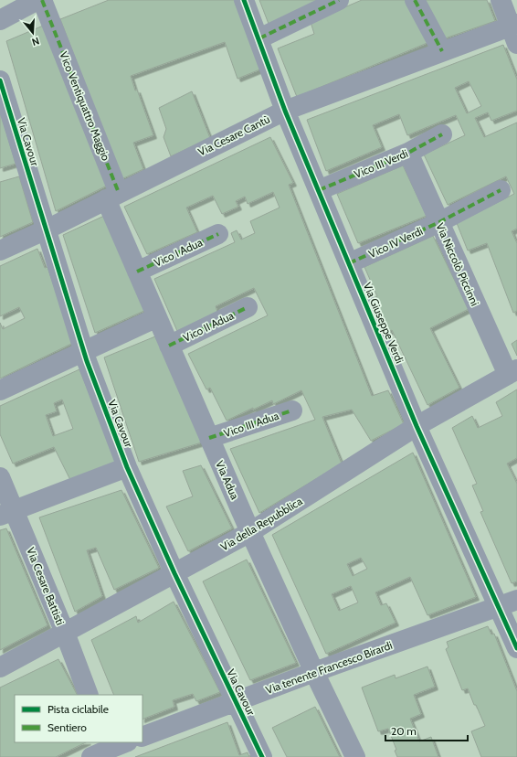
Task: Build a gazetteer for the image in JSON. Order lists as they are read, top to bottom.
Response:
{
  "streets": {
    "street": [
      "Vico Ventiquattro Maggio",
      "Via Cesare Cantù",
      "Via Cavour",
      "Vico III Verdi",
      "Vico IV Verdi",
      "Vico I Adua",
      "Via Niccolò Piccinni",
      "Via Giuseppe Verdi",
      "Vico II Adua",
      "Vico III Adua",
      "Via Adua",
      "Via della Repubblica",
      "Via Cesare Battisti",
      "Via tenente Francesco Birardi"
    ]
  },
  "crossings": [
    ["Vico Ventiquattro Maggio", "Via Cesare Cantù"],
    ["Vico Ventiquattro Maggio", "Via Adua"],
    ["Via Cesare Cantù", "Via Cavour"],
    ["Via Cesare Cantù", "Via Giuseppe Verdi"],
    ["Via Cesare Cantù", "Via Adua"],
    ["Via Cavour", "Via della Repubblica"],
    ["Via Cavour", "Via tenente Francesco Birardi"],
    ["Vico III Verdi", "Via Niccolò Piccinni"],
    ["Vico III Verdi", "Via Giuseppe Verdi"],
    ["Vico IV Verdi", "Via Niccolò Piccinni"],
    ["Vico IV Verdi", "Via Giuseppe Verdi"],
    ["Vico I Adua", "Via Adua"],
    ["Via Niccolò Piccinni", "Via della Repubblica"],
    ["Via Giuseppe Verdi", "Via della Repubblica"],
    ["Via Giuseppe Verdi", "Via tenente Francesco Birardi"],
    ["Vico II Adua", "Via Adua"],
    ["Vico III Adua", "Via Adua"],
    ["Via Adua", "Via della Repubblica"],
    ["Via Adua", "Via tenente Francesco Birardi"],
    ["Via della Repubblica", "Via Cesare Battisti"]
  ],
  "legend": ["Pista ciclabile", "Sentiero"],
  "scale_bar": "20 m",
  "north": "bottom"
}
